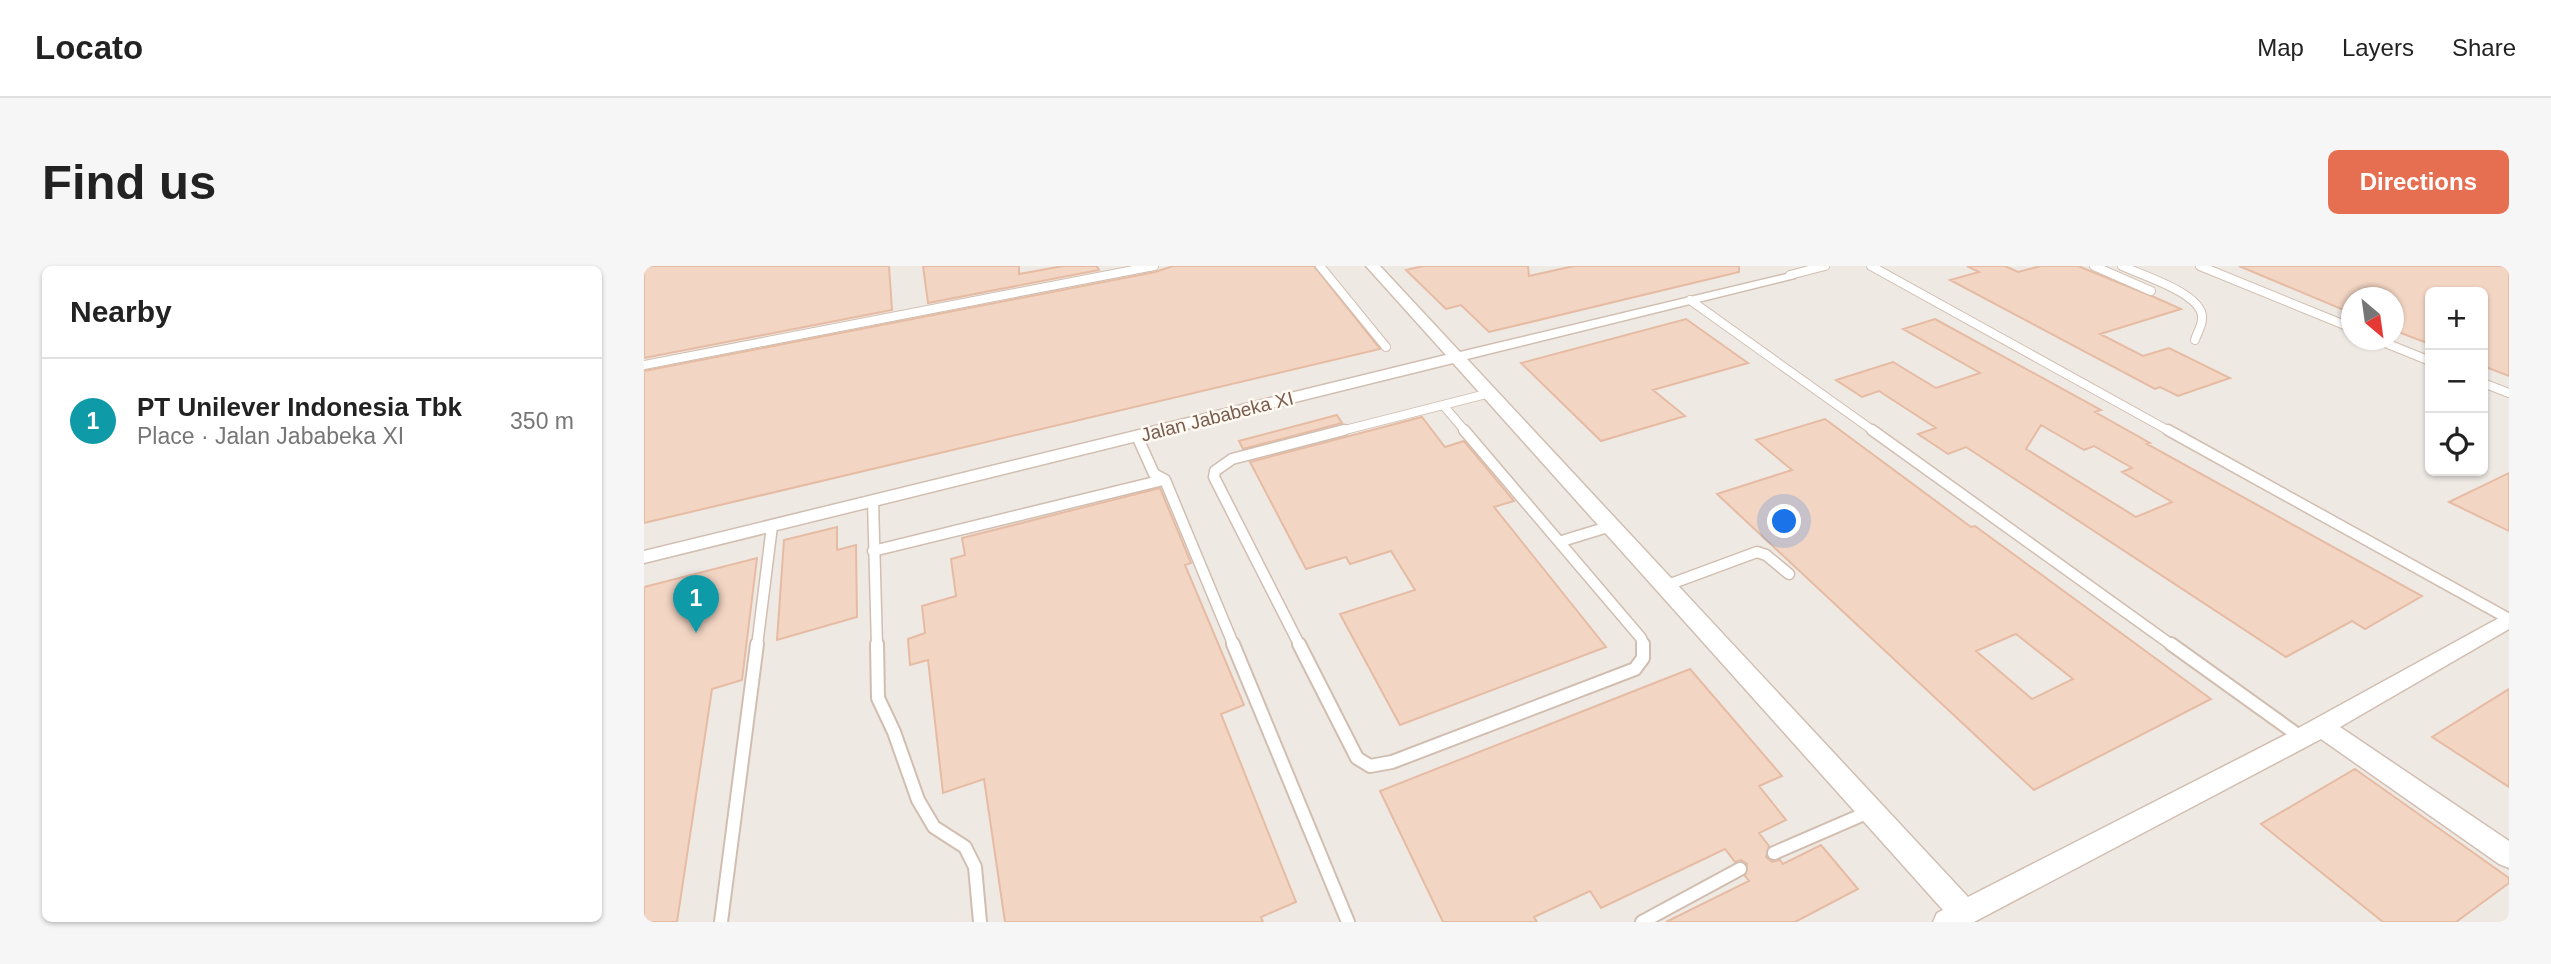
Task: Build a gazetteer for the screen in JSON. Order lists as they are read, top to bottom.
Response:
{
  "streets": {
    "street": ["Jalan Jababeka XI"]
  },
  "north": "bottom right",
  "page": {
    "header": "Locato",
    "nav": ["Map", "Layers", "Share"],
    "buttons": "Directions",
    "title": "Find us",
    "heading": "Nearby",
    "map_buttons": ["+", "−"],
    "list": [
      {
        "mark": "1",
        "name": "PT Unilever Indonesia Tbk",
        "note": "Place · Jalan Jababeka XI",
        "value": "350 m"
      }
    ],
    "pins": "1"
  }
}
